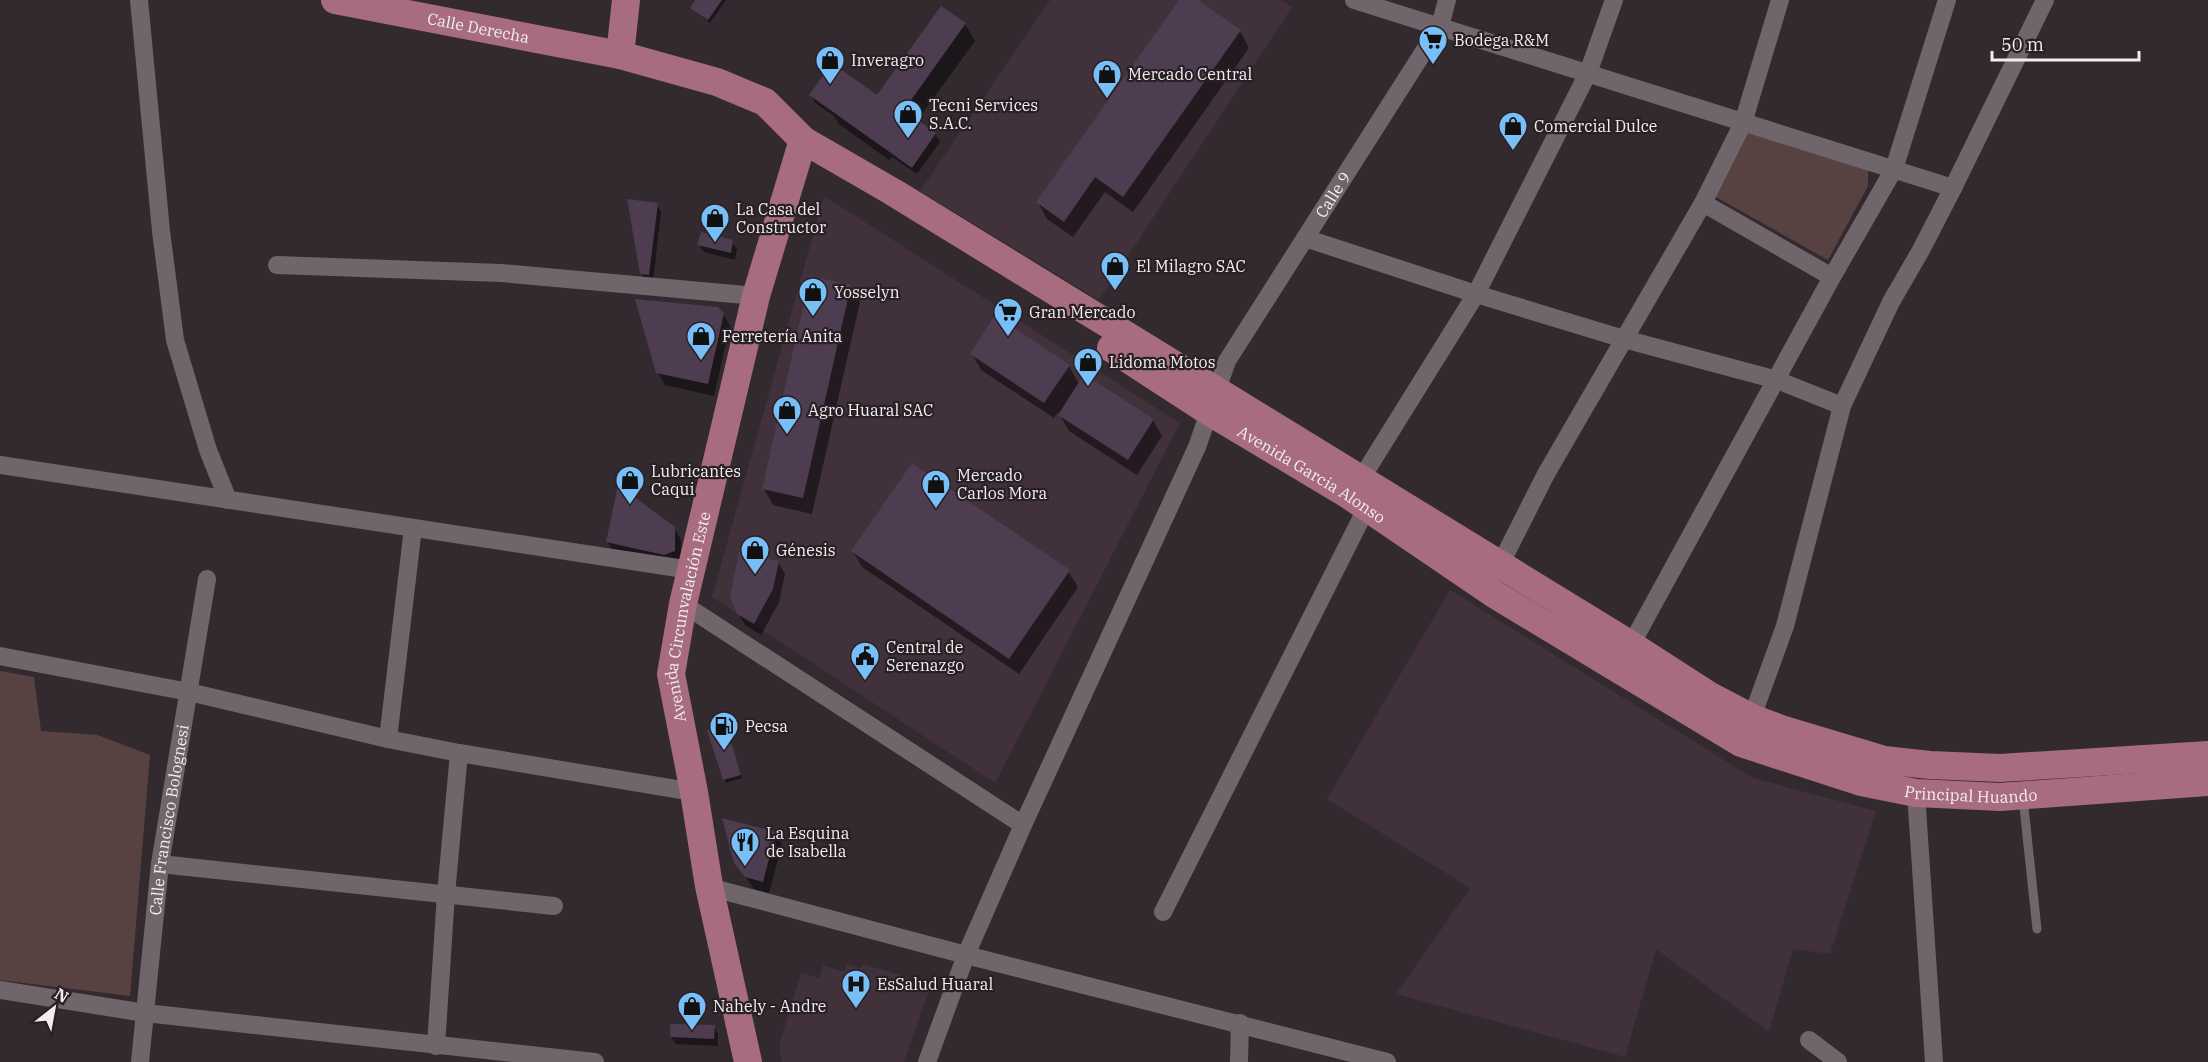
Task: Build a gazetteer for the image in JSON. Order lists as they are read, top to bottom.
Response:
{
  "streets": {
    "main road": [
      "Calle Derecha",
      "Avenida Garcia Alonso",
      "Avenida Circunvalación Este",
      "Principal Huando"
    ],
    "street": ["Calle 9", "Calle Francisco Bolognesi"]
  },
  "crossings": [
    ["Calle Derecha", "Avenida Garcia Alonso"],
    ["Calle 9", "Avenida Garcia Alonso"],
    ["Avenida Garcia Alonso", "Avenida Circunvalación Este"],
    ["Avenida Garcia Alonso", "Principal Huando"]
  ],
  "places": {
    "supermarket": ["Bodega R&M", "Gran Mercado"],
    "shop": [
      "Inveragro",
      "Mercado Central",
      "Tecni Services S.A.C.",
      "Comercial Dulce",
      "La Casa del Constructor",
      "El Milagro SAC",
      "Yosselyn",
      "Ferretería Anita",
      "Lidoma Motos",
      "Agro Huaral SAC",
      "Lubricantes Caqui",
      "Mercado Carlos Mora",
      "Génesis",
      "Nahely - Andre"
    ],
    "public building": ["Central de Serenazgo"],
    "fuel station": ["Pecsa"],
    "restaurant": ["La Esquina de Isabella"],
    "hospital": ["EsSalud Huaral"]
  },
  "scale_bar": "50 m",
  "north": "top right"
}
